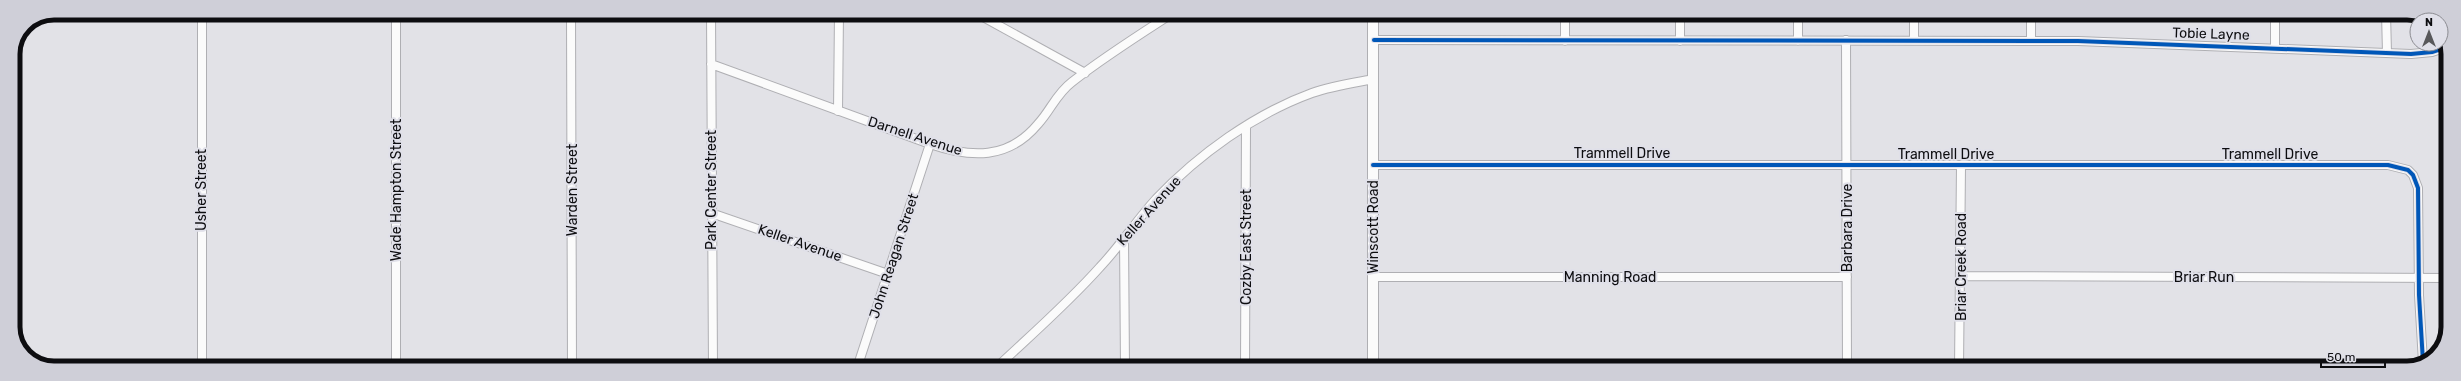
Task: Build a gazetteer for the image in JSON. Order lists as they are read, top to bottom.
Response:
{
  "streets": {
    "main road": ["Winscott Road"],
    "street": [
      "Tobie Layne",
      "Darnell Avenue",
      "Trammell Drive",
      "Usher Street",
      "Wade Hampton Street",
      "Warden Street",
      "Park Center Street",
      "Keller Avenue",
      "Barbara Drive",
      "Cozby East Street",
      "John Reagan Street",
      "Briar Creek Road",
      "Manning Road",
      "Briar Run"
    ]
  },
  "crossings": [
    ["Tobie Layne", "Winscott Road"],
    ["Tobie Layne", "Barbara Drive"],
    ["Darnell Avenue", "Park Center Street"],
    ["Darnell Avenue", "John Reagan Street"],
    ["Trammell Drive", "Winscott Road"],
    ["Trammell Drive", "Barbara Drive"],
    ["Trammell Drive", "Briar Creek Road"],
    ["Trammell Drive", "Briar Run"],
    ["Park Center Street", "Keller Avenue"],
    ["Keller Avenue", "Winscott Road"],
    ["Keller Avenue", "Cozby East Street"],
    ["Keller Avenue", "John Reagan Street"],
    ["Winscott Road", "Manning Road"],
    ["Barbara Drive", "Manning Road"],
    ["Briar Creek Road", "Briar Run"]
  ],
  "scale_bar": "50 m",
  "north": "top"
}
